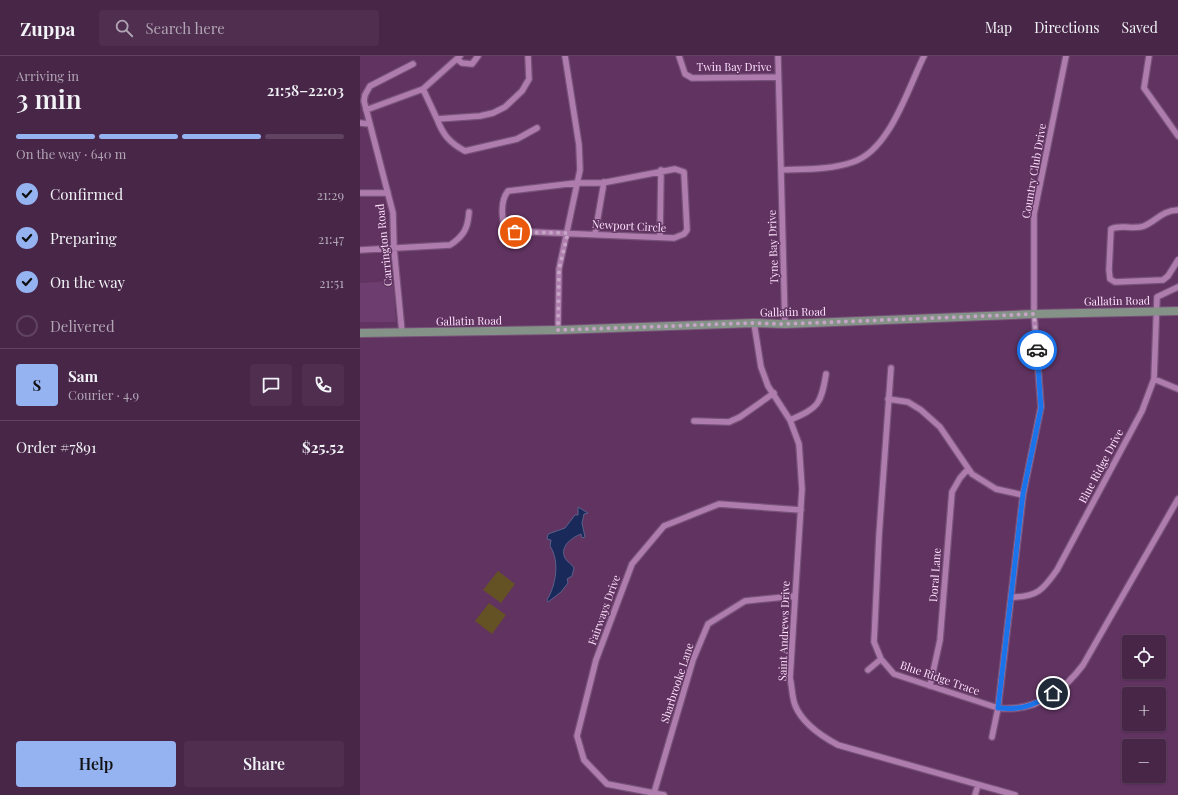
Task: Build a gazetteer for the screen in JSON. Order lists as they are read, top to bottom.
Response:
{
  "streets": {
    "main road": ["Gallatin Road"],
    "street": [
      "Twin Bay Drive",
      "Country Club Drive",
      "Newport Circle",
      "Carrington Road",
      "Tyne Bay Drive",
      "Blue Ridge Drive",
      "Doral Lane",
      "Fairways Drive",
      "Saint Andrews Drive",
      "Blue Ridge Trace",
      "Sharbrooke Lane"
    ]
  },
  "crossings": [
    ["Twin Bay Drive", "Tyne Bay Drive"],
    ["Country Club Drive", "Gallatin Road"],
    ["Country Club Drive", "Blue Ridge Drive"],
    ["Country Club Drive", "Blue Ridge Trace"],
    ["Carrington Road", "Gallatin Road"],
    ["Tyne Bay Drive", "Gallatin Road"],
    ["Gallatin Road", "Blue Ridge Drive"],
    ["Gallatin Road", "Saint Andrews Drive"],
    ["Doral Lane", "Blue Ridge Trace"],
    ["Fairways Drive", "Saint Andrews Drive"],
    ["Fairways Drive", "Sharbrooke Lane"],
    ["Saint Andrews Drive", "Sharbrooke Lane"]
  ],
  "page": {
    "header": "Zuppa",
    "search": "Search here",
    "nav": ["Map", "Directions", "Saved"],
    "heading": ["3 min", "Arriving in", "21:58–22:03"],
    "panel": [
      "Sam",
      "Courier · 4.9",
      "Order #7891",
      "$25.52"
    ],
    "bar": "On the way · 640 m",
    "list": [
      ["Confirmed", "21:29"],
      ["Preparing", "21:47"],
      ["On the way", "21:51"],
      "Delivered"
    ],
    "round": "S",
    "map_buttons": ["+", "−"],
    "buttons": ["Help", "Share"]
  }
}
